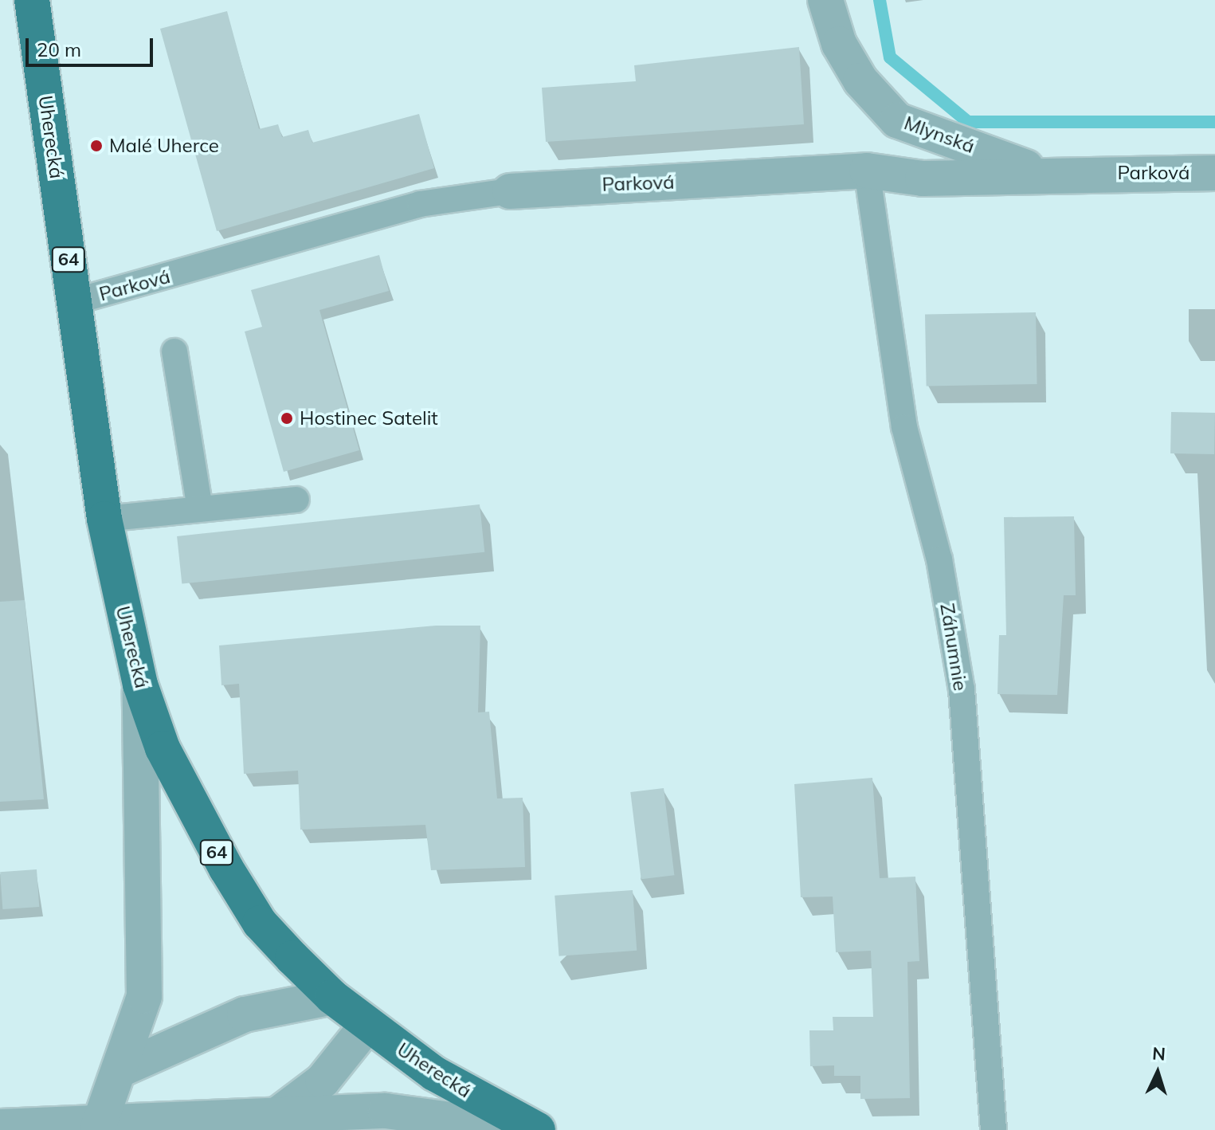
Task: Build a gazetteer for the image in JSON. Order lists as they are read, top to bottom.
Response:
{
  "streets": {
    "main road": ["Uherecká", "64"],
    "street": ["Mlynská", "Parková"],
    "lane": ["Záhumnie"]
  },
  "crossings": [
    ["Mlynská", "Parková"],
    ["Uherecká", "Parková"],
    ["Parková", "Záhumnie"]
  ],
  "places": ["Malé Uherce", "Hostinec Satelit"],
  "scale_bar": "20 m",
  "north": "top"
}
